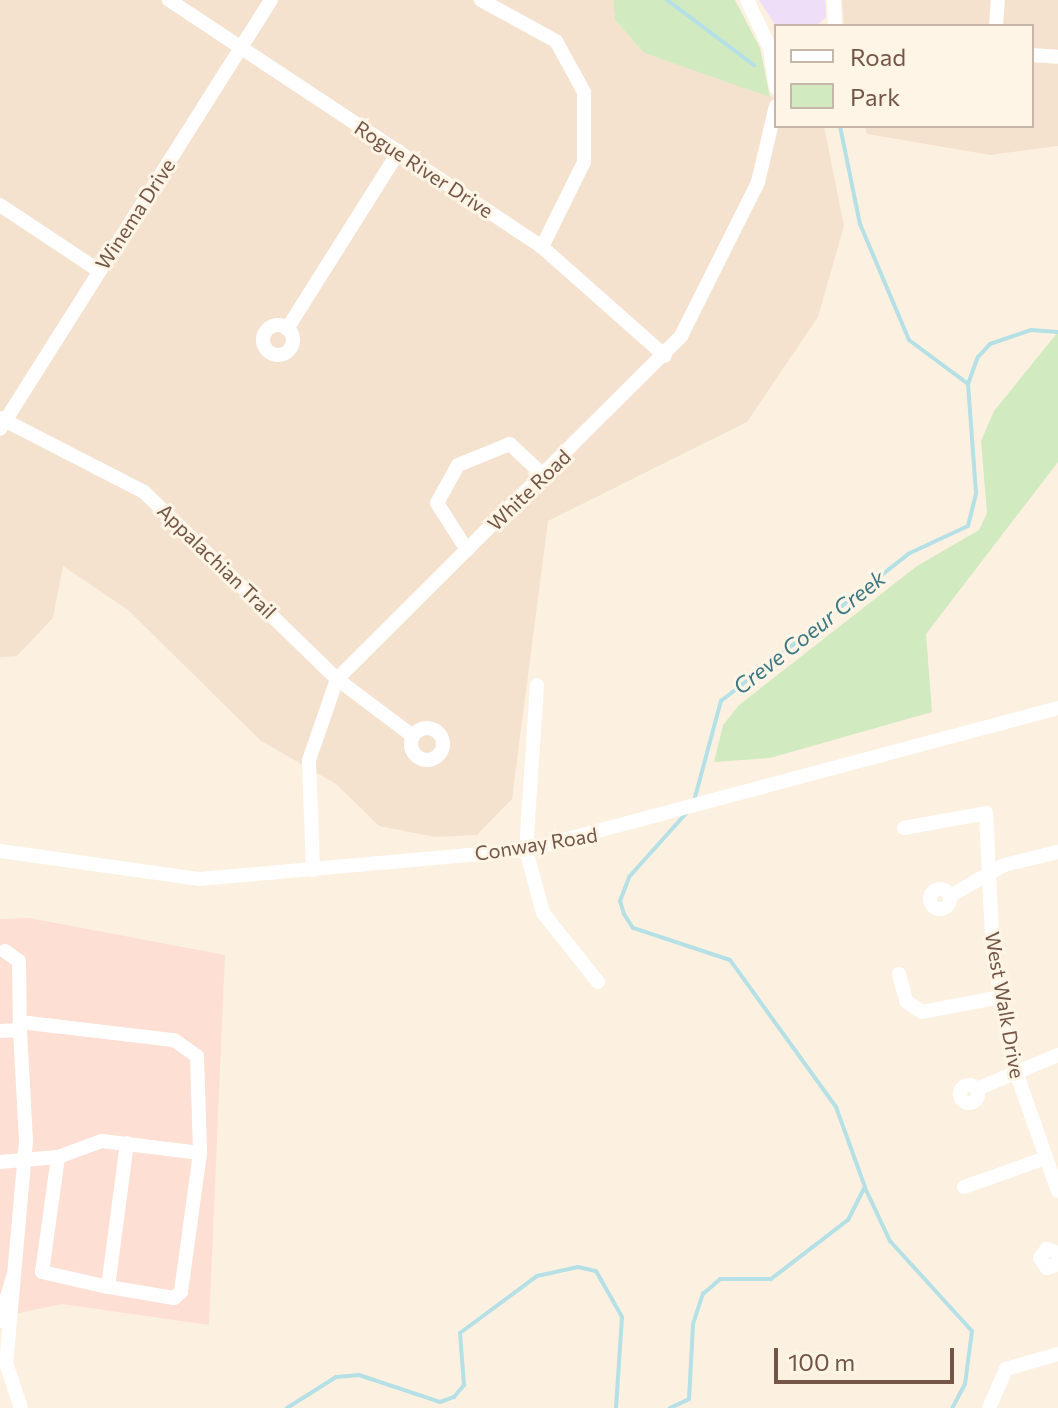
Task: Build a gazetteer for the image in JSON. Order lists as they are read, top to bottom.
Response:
{
  "streets": {
    "street": [
      "Rogue River Drive",
      "Winema Drive",
      "White Road",
      "Appalachian Trail",
      "Conway Road",
      "West Walk Drive"
    ]
  },
  "crossings": [
    ["Rogue River Drive", "Winema Drive"],
    ["Rogue River Drive", "White Road"],
    ["Winema Drive", "Appalachian Trail"],
    ["White Road", "Appalachian Trail"],
    ["White Road", "Conway Road"]
  ],
  "water": ["Creve Coeur Creek"],
  "legend": ["Road", "Park"],
  "scale_bar": "100 m"
}
